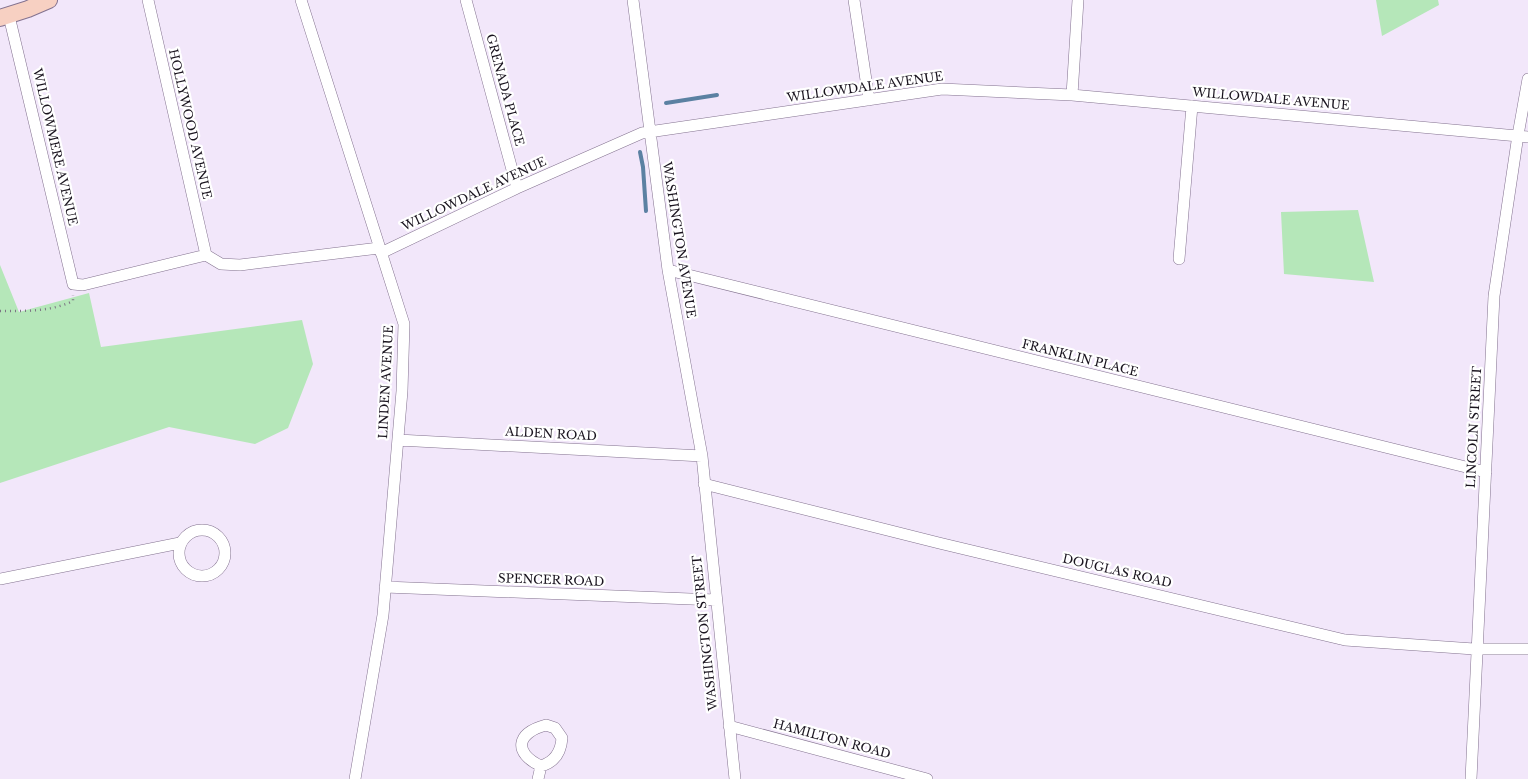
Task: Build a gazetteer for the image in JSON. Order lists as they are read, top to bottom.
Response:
{
  "streets": {
    "street": [
      "WILLOWDALE AVENUE",
      "GRENADA PLACE",
      "HOLLYWOOD AVENUE",
      "WILLOWMERE AVENUE",
      "WASHINGTON AVENUE",
      "FRANKLIN PLACE",
      "LINDEN AVENUE",
      "LINCOLN STREET",
      "ALDEN ROAD",
      "DOUGLAS ROAD",
      "SPENCER ROAD",
      "WASHINGTON STREET",
      "HAMILTON ROAD"
    ]
  },
  "crossings": [
    ["WILLOWDALE AVENUE", "GRENADA PLACE"],
    ["WILLOWDALE AVENUE", "HOLLYWOOD AVENUE"],
    ["WILLOWDALE AVENUE", "WASHINGTON AVENUE"],
    ["WILLOWDALE AVENUE", "LINDEN AVENUE"],
    ["WILLOWDALE AVENUE", "LINCOLN STREET"],
    ["WASHINGTON AVENUE", "FRANKLIN PLACE"],
    ["WASHINGTON AVENUE", "ALDEN ROAD"],
    ["WASHINGTON AVENUE", "DOUGLAS ROAD"],
    ["WASHINGTON AVENUE", "WASHINGTON STREET"],
    ["FRANKLIN PLACE", "LINCOLN STREET"],
    ["LINDEN AVENUE", "ALDEN ROAD"],
    ["LINDEN AVENUE", "SPENCER ROAD"],
    ["LINCOLN STREET", "DOUGLAS ROAD"],
    ["DOUGLAS ROAD", "WASHINGTON STREET"],
    ["SPENCER ROAD", "WASHINGTON STREET"],
    ["WASHINGTON STREET", "HAMILTON ROAD"]
  ]
}
